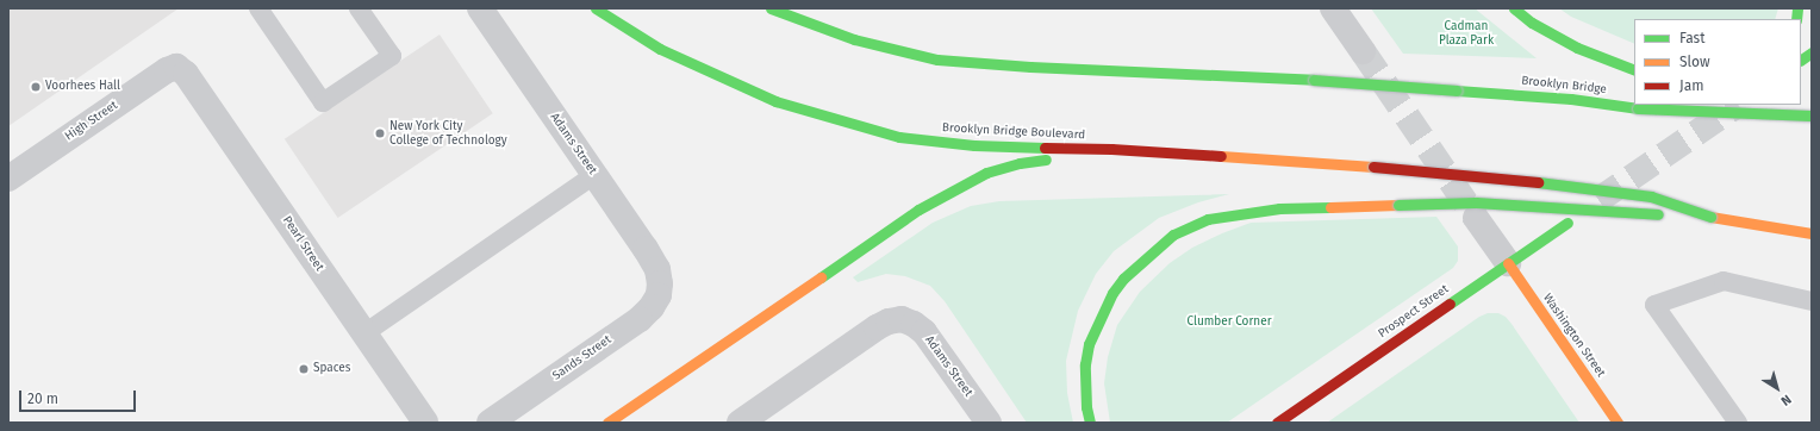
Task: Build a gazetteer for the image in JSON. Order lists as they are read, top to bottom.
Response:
{
  "streets": {
    "main road": [
      "Brooklyn Bridge",
      "Brooklyn Bridge Boulevard",
      "Prospect Street",
      "Washington Street"
    ],
    "street": [
      "High Street",
      "Adams Street",
      "Pearl Street",
      "Sands Street"
    ]
  },
  "crossings": [
    ["High Street", "Pearl Street"],
    ["Adams Street", "Sands Street"],
    ["Prospect Street", "Washington Street"]
  ],
  "parks": ["Cadman Plaza Park", "Clumber Corner"],
  "places": ["Voorhees Hall", "New York City College of Technology", "Spaces"],
  "legend": ["Fast", "Slow", "Jam"],
  "scale_bar": "20 m",
  "north": "bottom right"
}
